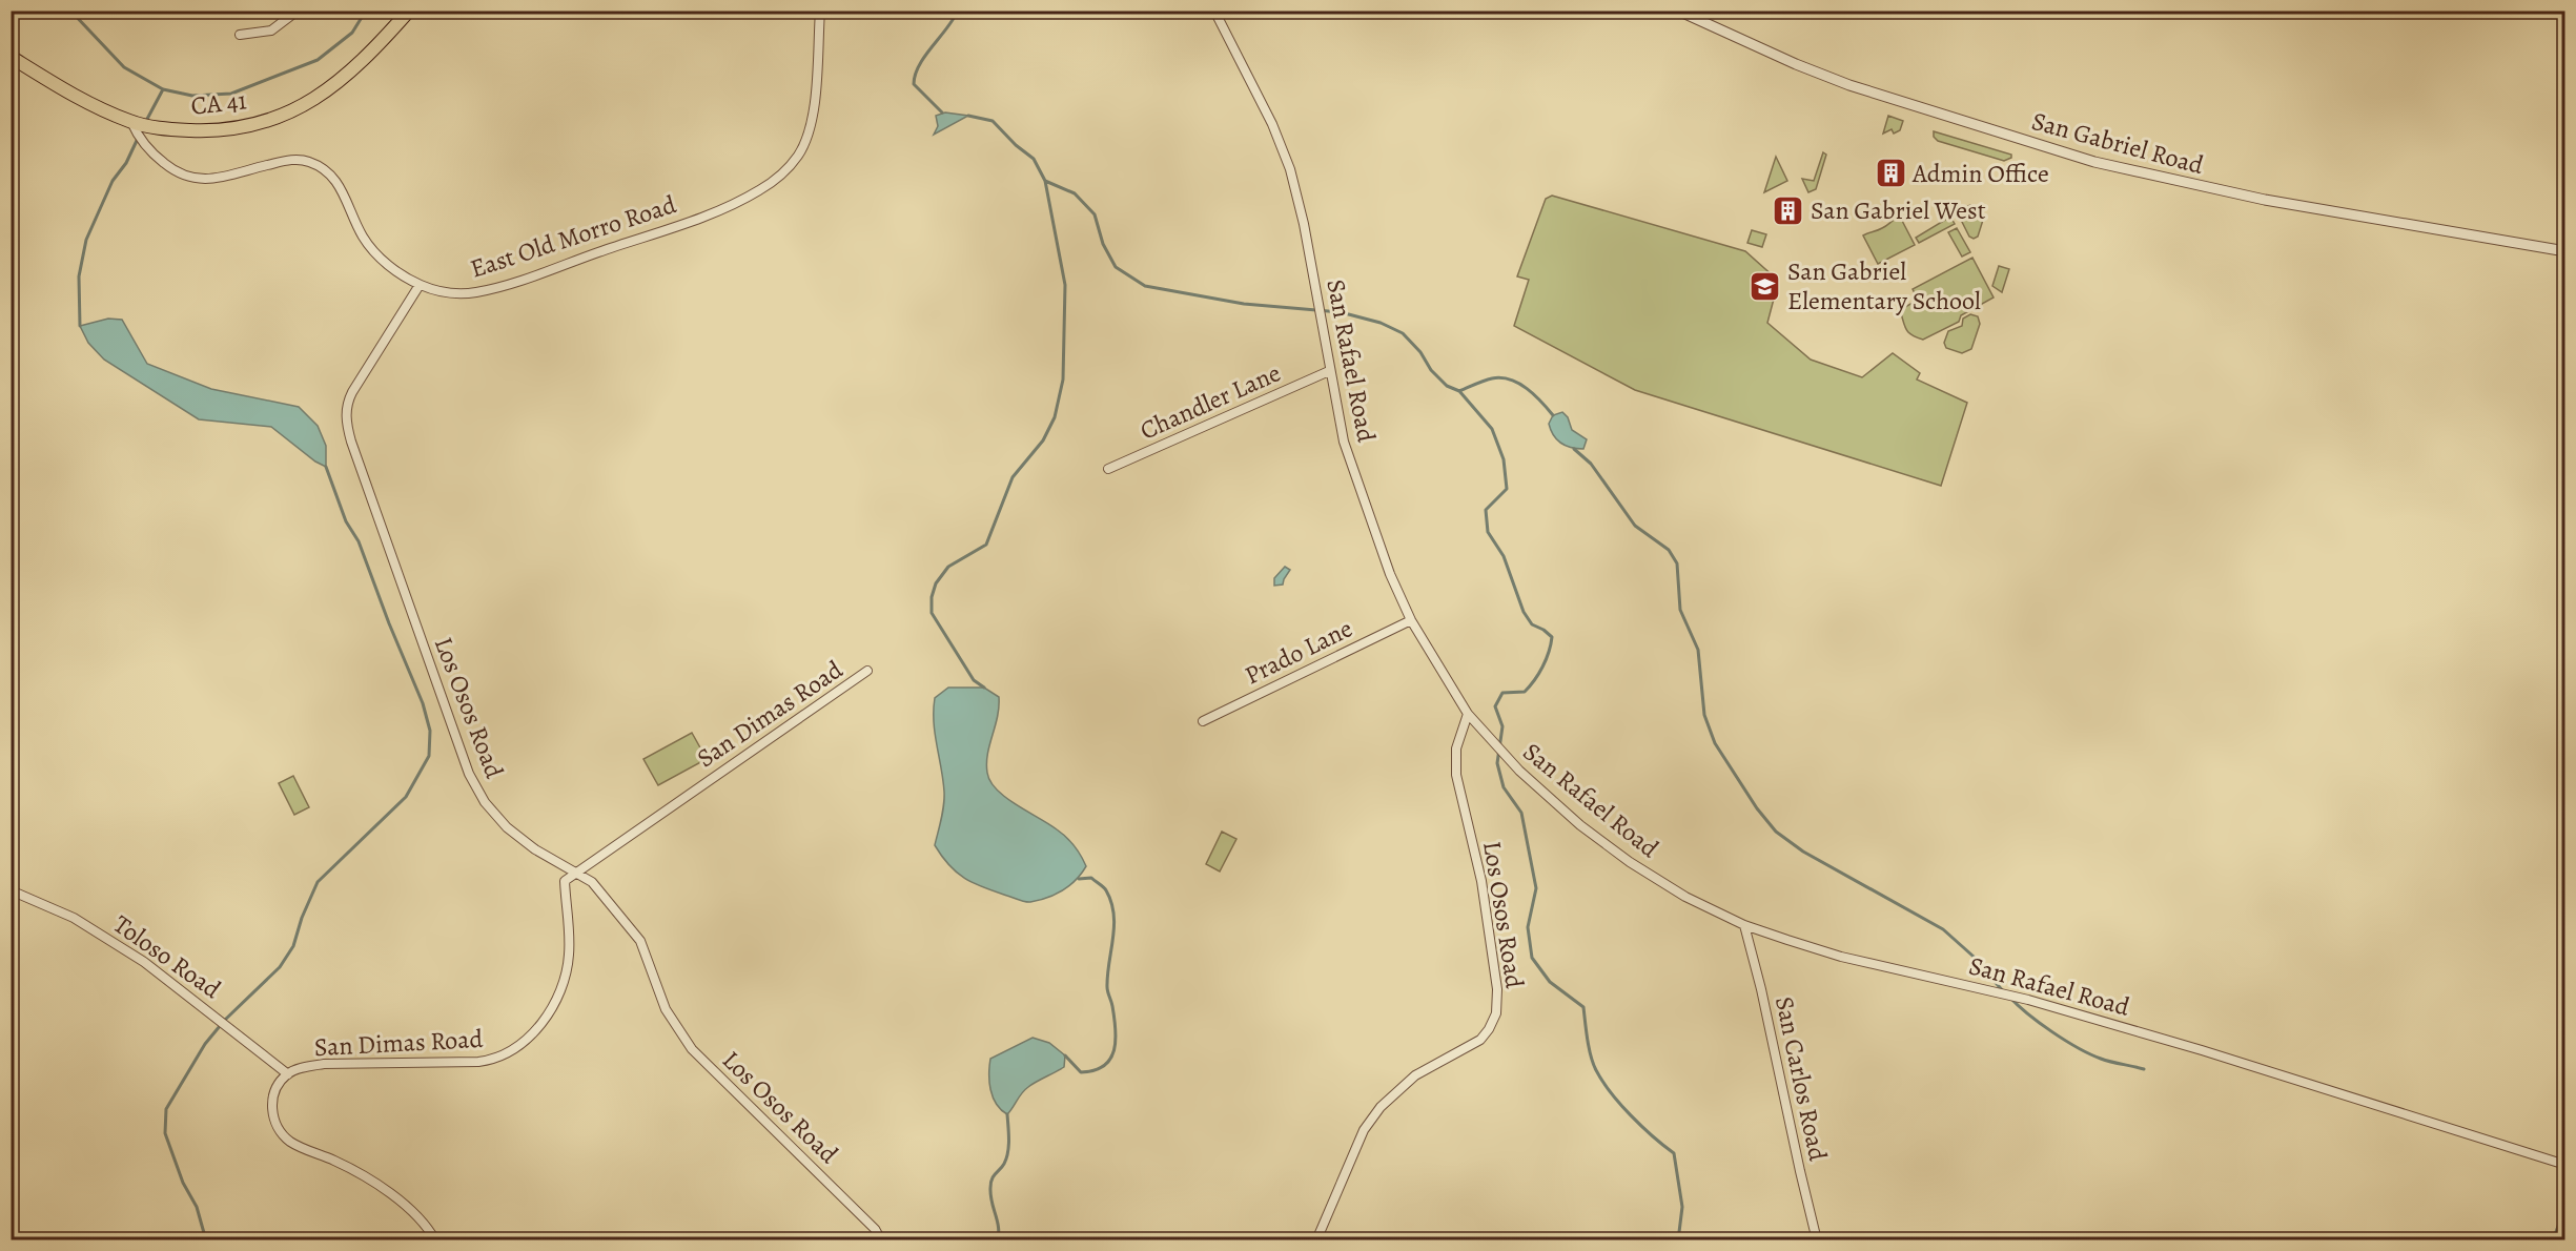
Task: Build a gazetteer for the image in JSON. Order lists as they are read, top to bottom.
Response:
{
  "streets": {
    "main road": ["CA 41"],
    "street": [
      "San Gabriel Road",
      "East Old Morro Road",
      "San Rafael Road",
      "Chandler Lane",
      "Prado Lane",
      "Los Osos Road",
      "San Dimas Road",
      "Toloso Road",
      "San Carlos Road"
    ]
  },
  "crossings": [
    ["CA 41", "East Old Morro Road"],
    ["East Old Morro Road", "Los Osos Road"],
    ["San Rafael Road", "Chandler Lane"],
    ["San Rafael Road", "Prado Lane"],
    ["San Rafael Road", "Los Osos Road"],
    ["San Rafael Road", "San Carlos Road"],
    ["Los Osos Road", "San Dimas Road"],
    ["San Dimas Road", "Toloso Road"]
  ],
  "places": {
    "building": ["Admin Office", "San Gabriel West"],
    "school or university": ["San Gabriel Elementary School"]
  }
}
